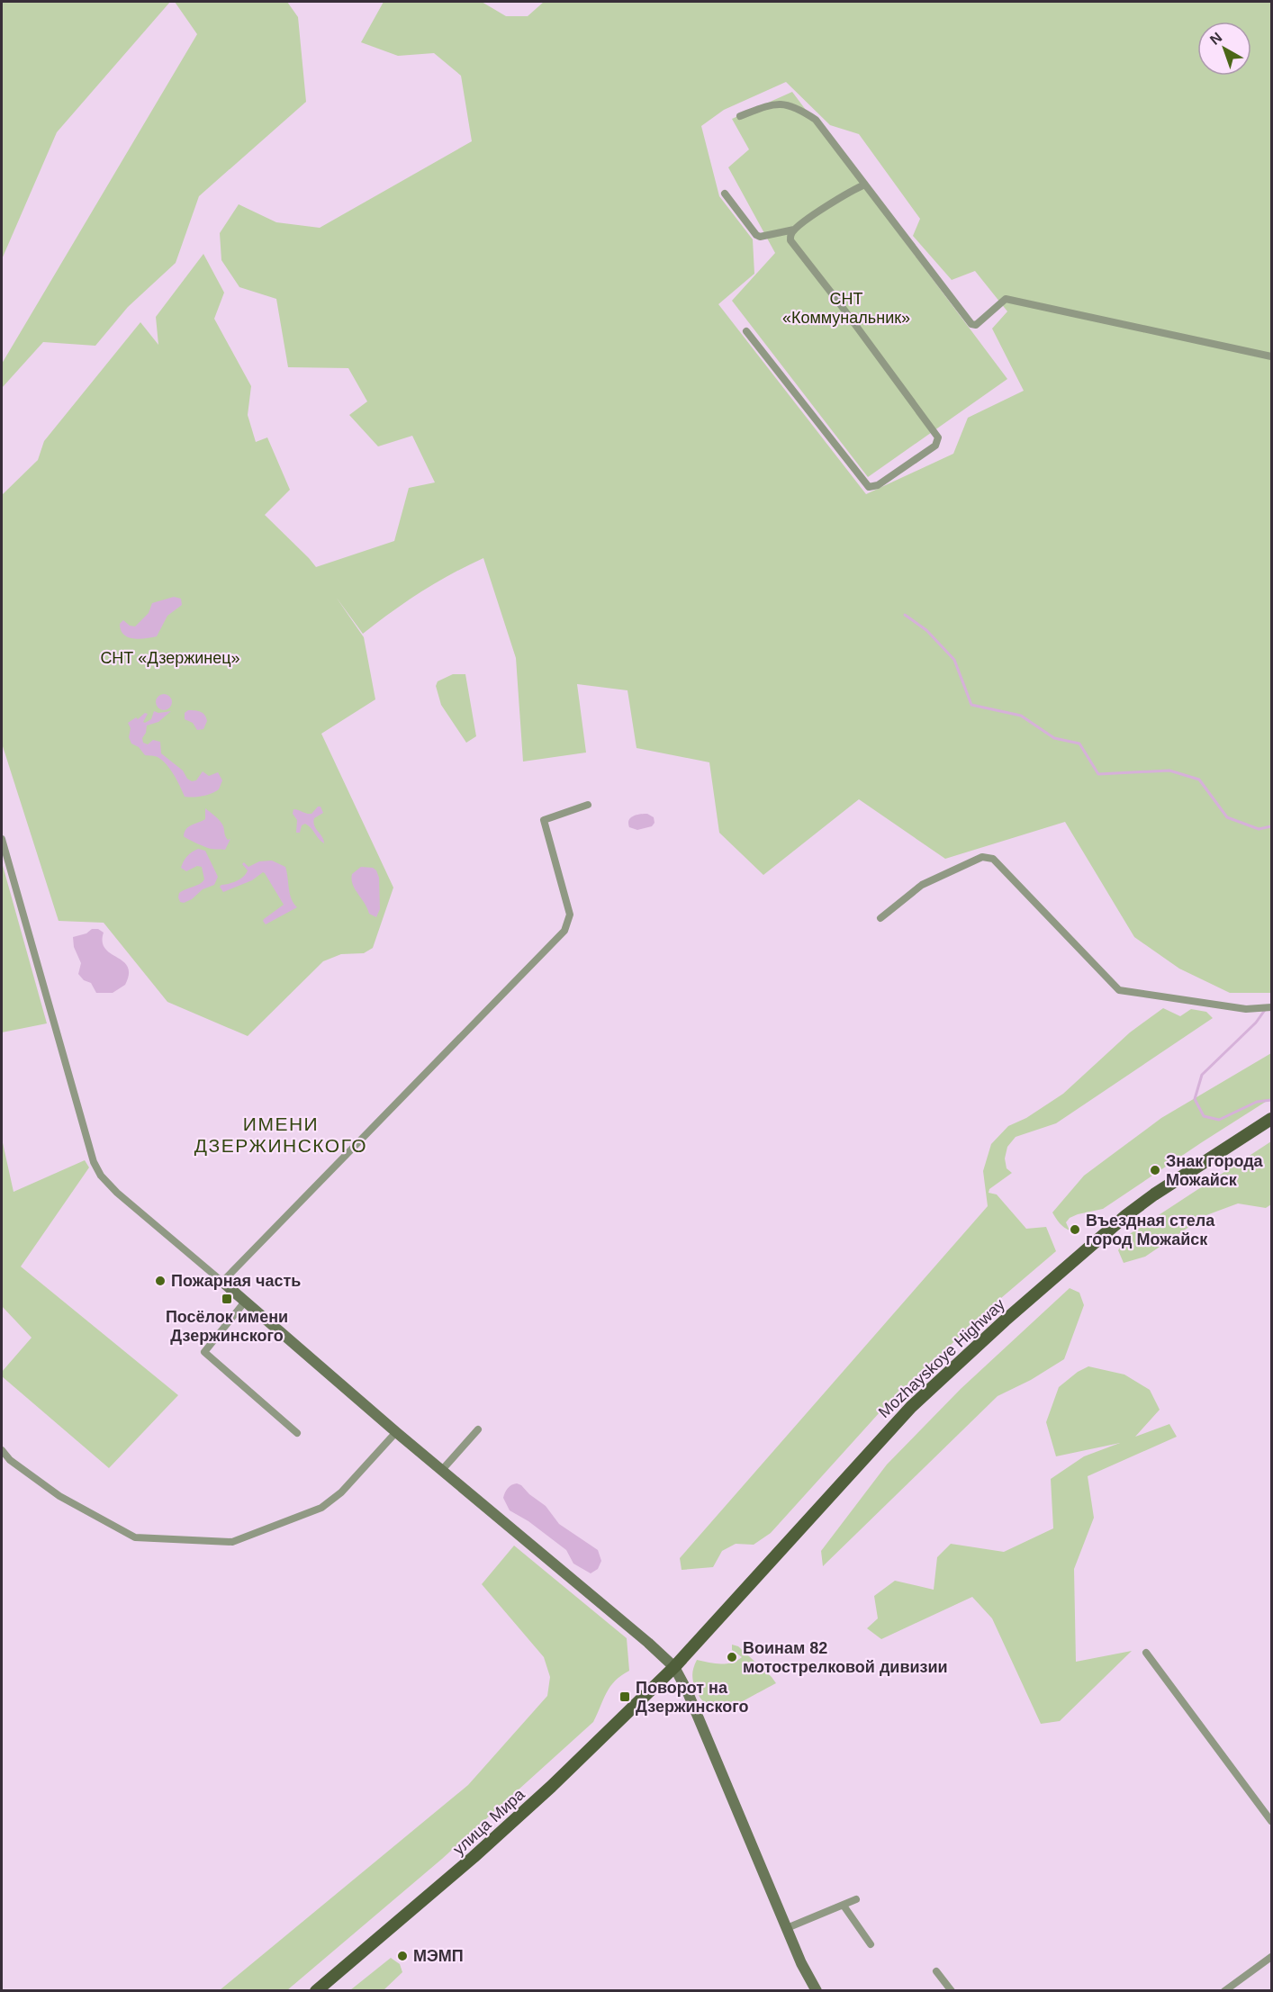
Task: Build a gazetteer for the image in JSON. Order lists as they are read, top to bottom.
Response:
{
  "streets": {
    "main road": ["Mozhayskoye Highway", "улица Мира"]
  },
  "crossings": [
    ["Mozhayskoye Highway", "улица Мира"]
  ],
  "districts": ["ИМЕНИ ДЗЕРЖИНСКОГО"],
  "parks": ["СНТ «Коммунальник»", "СНТ «Дзержинец»"],
  "places": {
    "other": [
      "Знак города Можайск",
      "Въездная стела город Можайск",
      "Пожарная часть",
      "Воинам 82 мотострелковой дивизии",
      "МЭМП"
    ],
    "transit": ["Посёлок имени Дзержинского", "Поворот на Дзержинского"]
  },
  "north": "top left"
}
